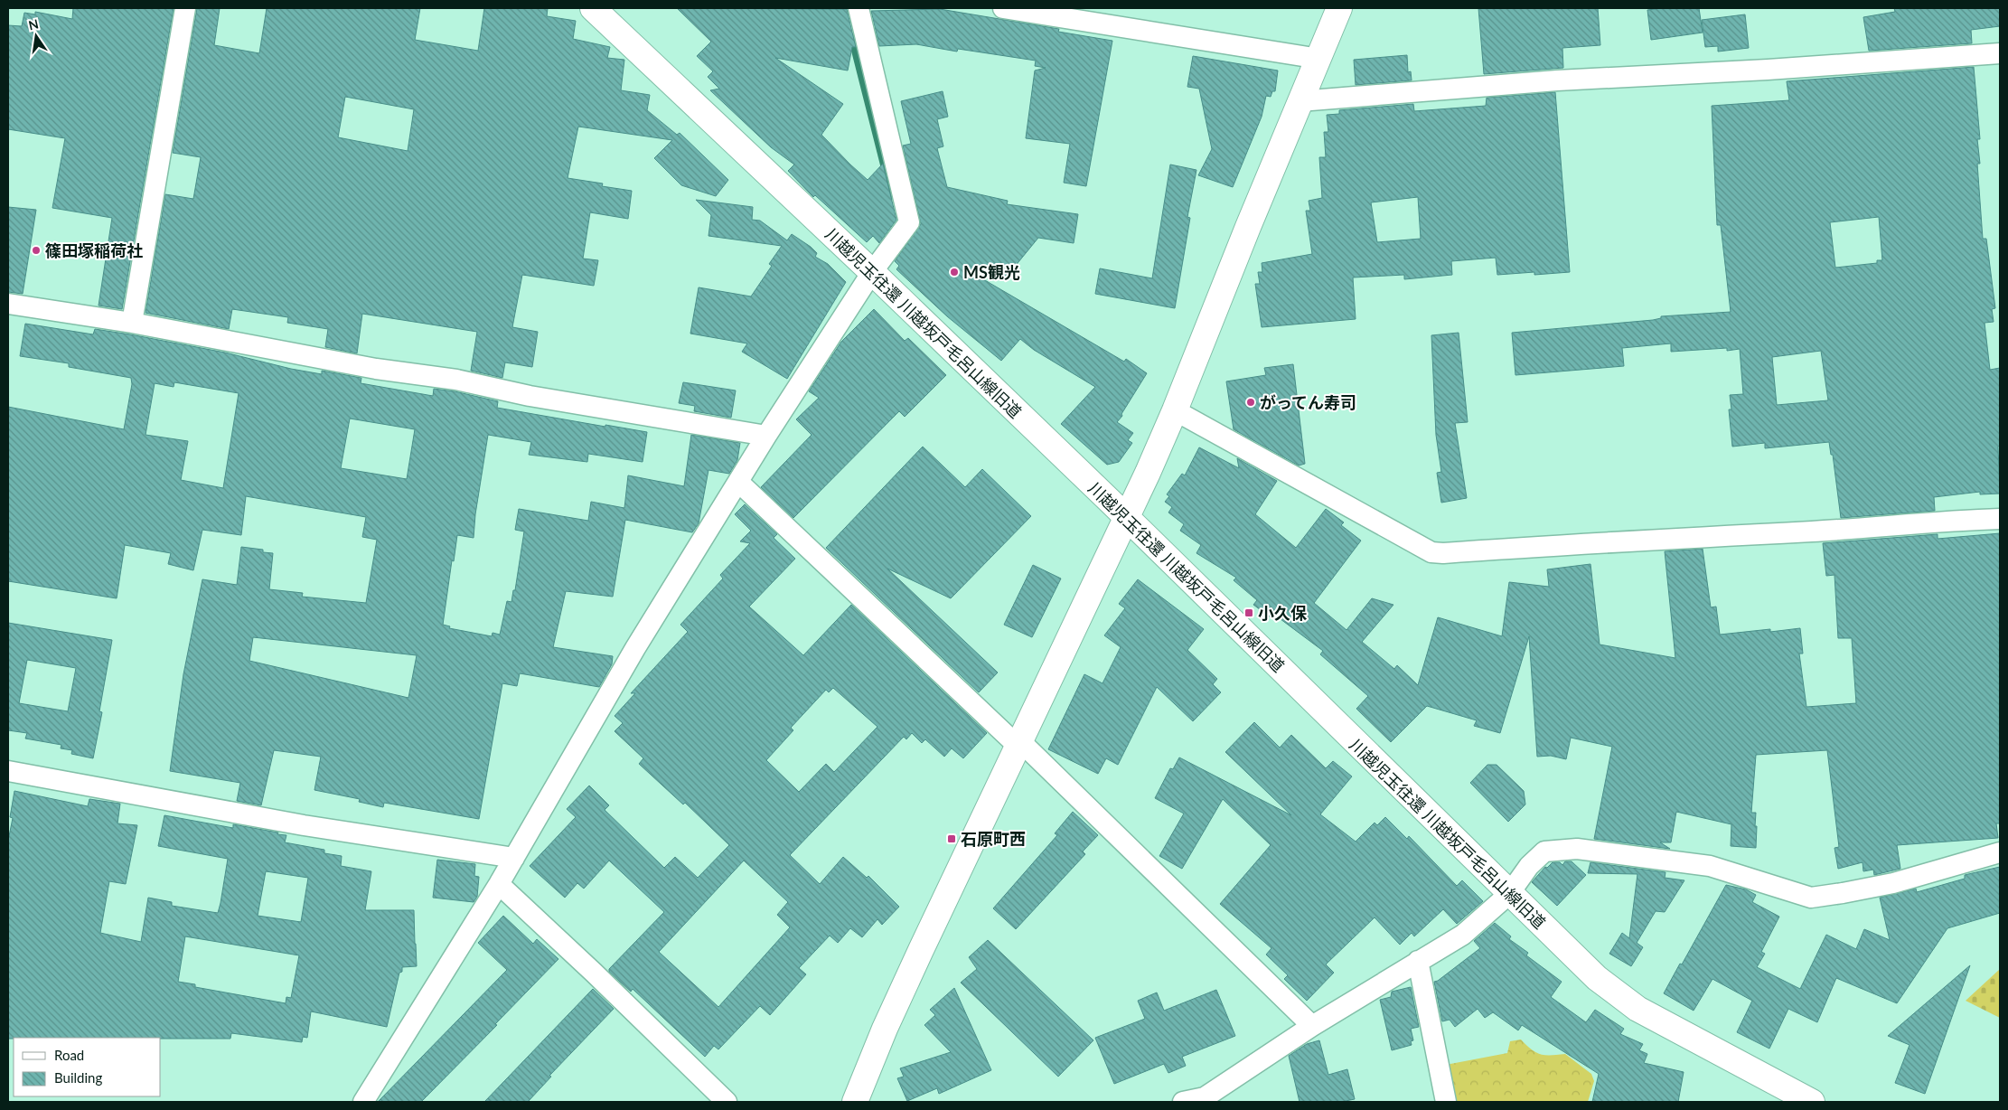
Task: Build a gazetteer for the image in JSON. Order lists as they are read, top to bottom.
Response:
{
  "streets": {
    "street": ["川越児玉往還 川越坂戸毛呂山線旧道"]
  },
  "places": {
    "other": ["篠田塚稲荷社", "MS観光", "がってん寿司"],
    "transit": ["小久保", "石原町西"]
  },
  "legend": ["Road", "Building"],
  "north": "top"
}
